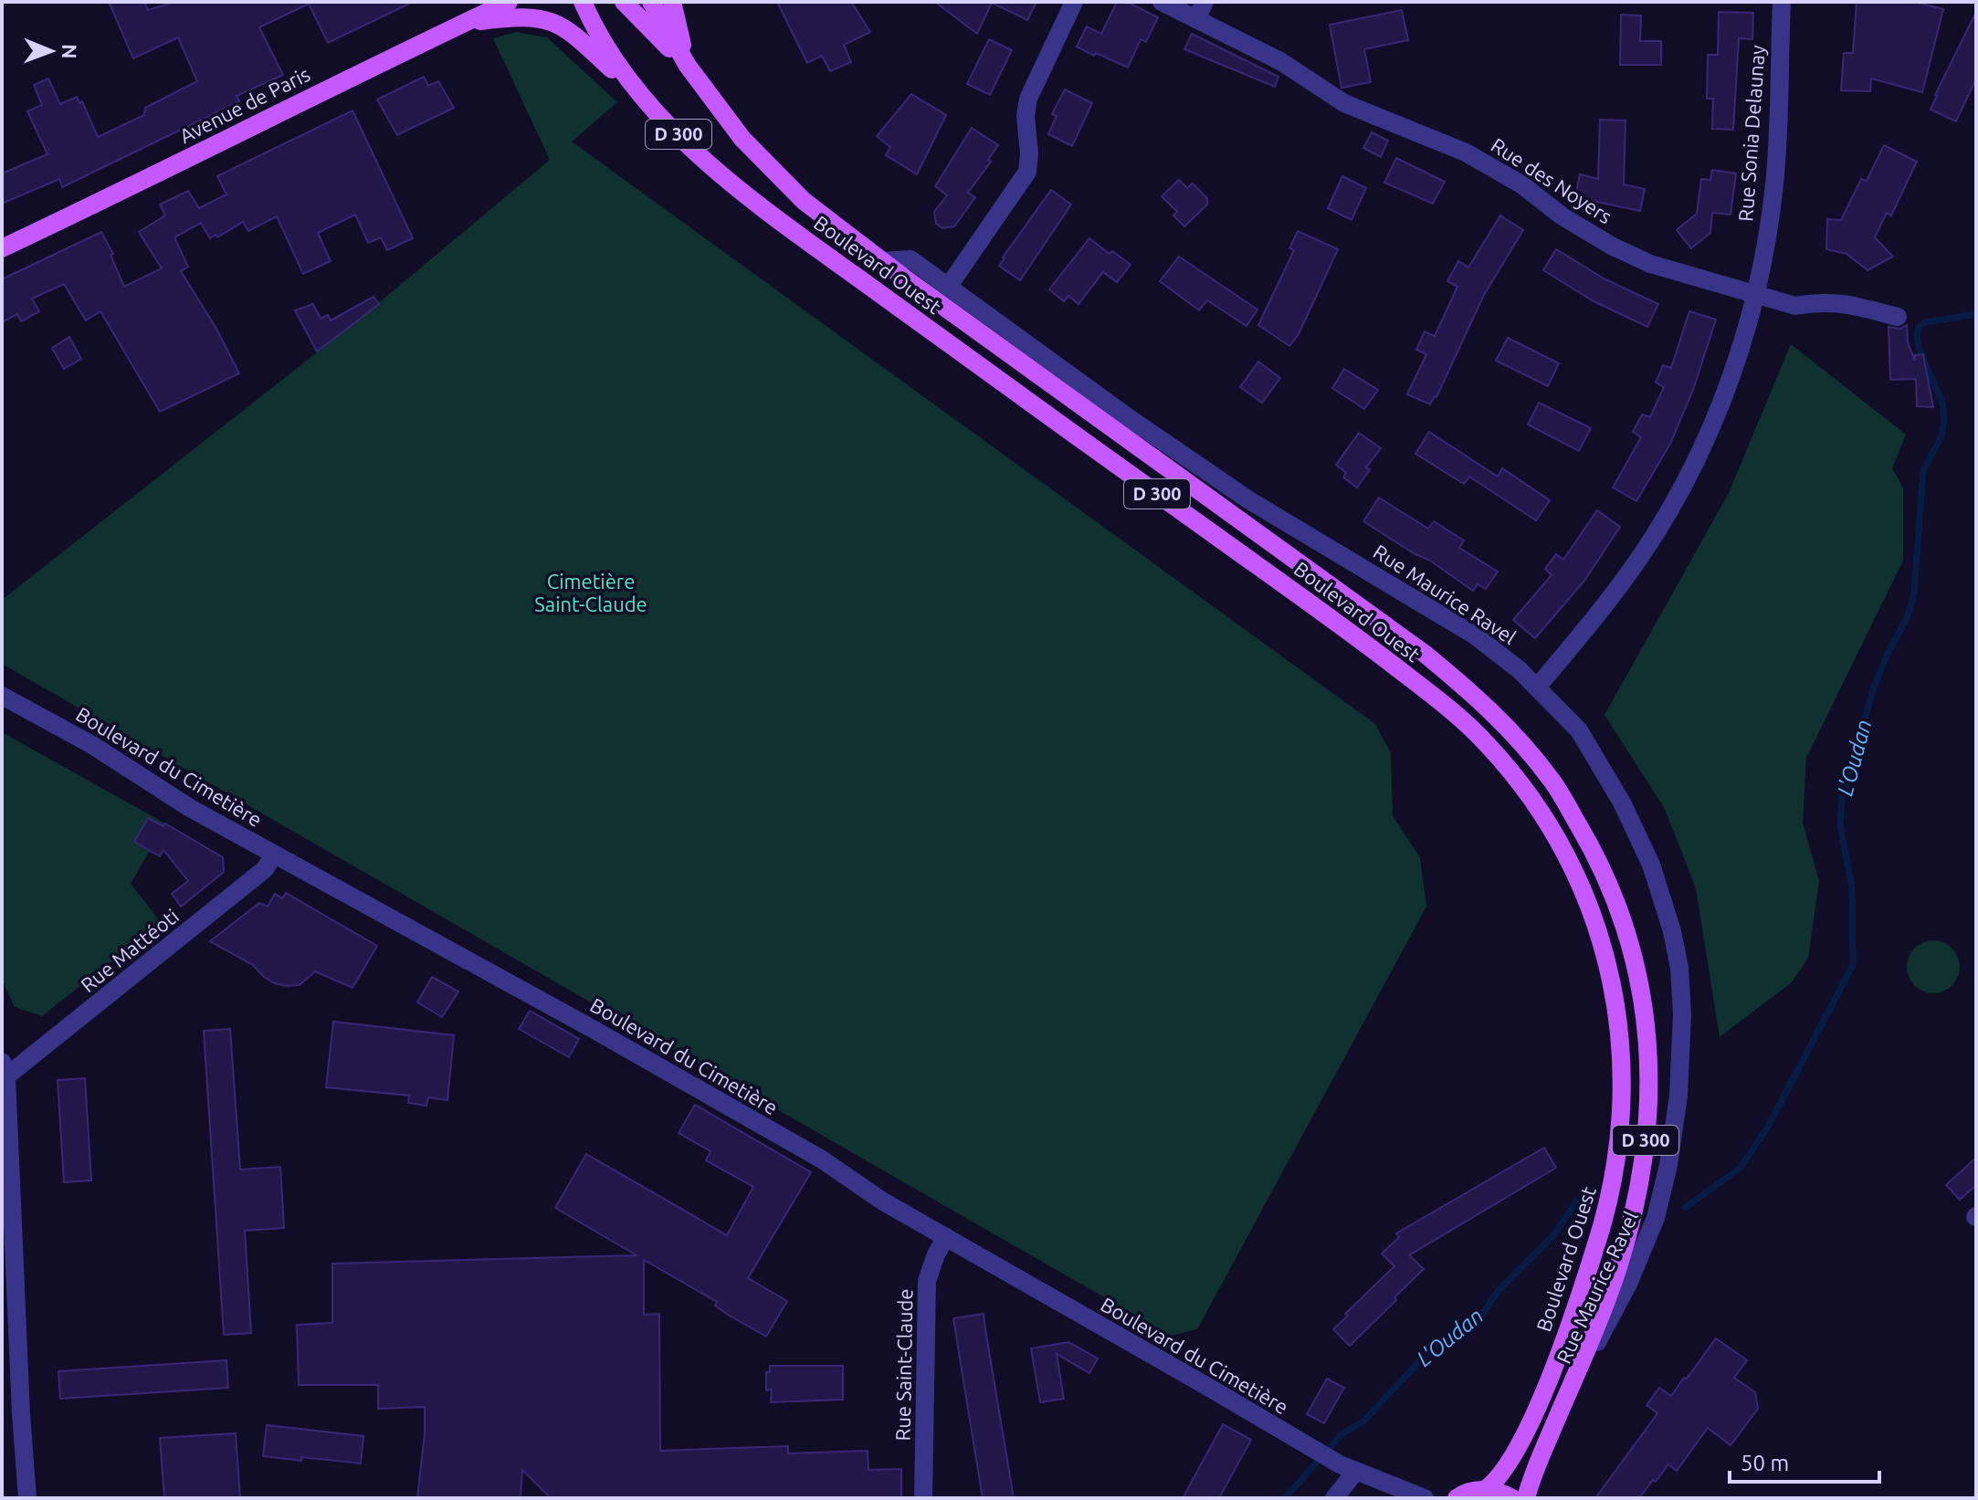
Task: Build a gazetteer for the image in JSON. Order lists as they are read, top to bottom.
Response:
{
  "streets": {
    "main road": ["Avenue de Paris", "D 300", "Boulevard Ouest"],
    "street": [
      "Rue Sonia Delaunay",
      "Rue des Noyers",
      "Rue Maurice Ravel",
      "Boulevard du Cimetière",
      "Rue Mattéoti",
      "Rue Saint-Claude"
    ]
  },
  "crossings": [
    ["Rue Sonia Delaunay", "Rue des Noyers"],
    ["Rue Sonia Delaunay", "Rue Maurice Ravel"],
    ["Boulevard Ouest", "Rue Maurice Ravel"],
    ["Boulevard du Cimetière", "Rue Mattéoti"],
    ["Boulevard du Cimetière", "Rue Saint-Claude"]
  ],
  "water": ["L'Oudan"],
  "parks": ["Cimetière Saint-Claude"],
  "scale_bar": "50 m",
  "north": "right"
}
